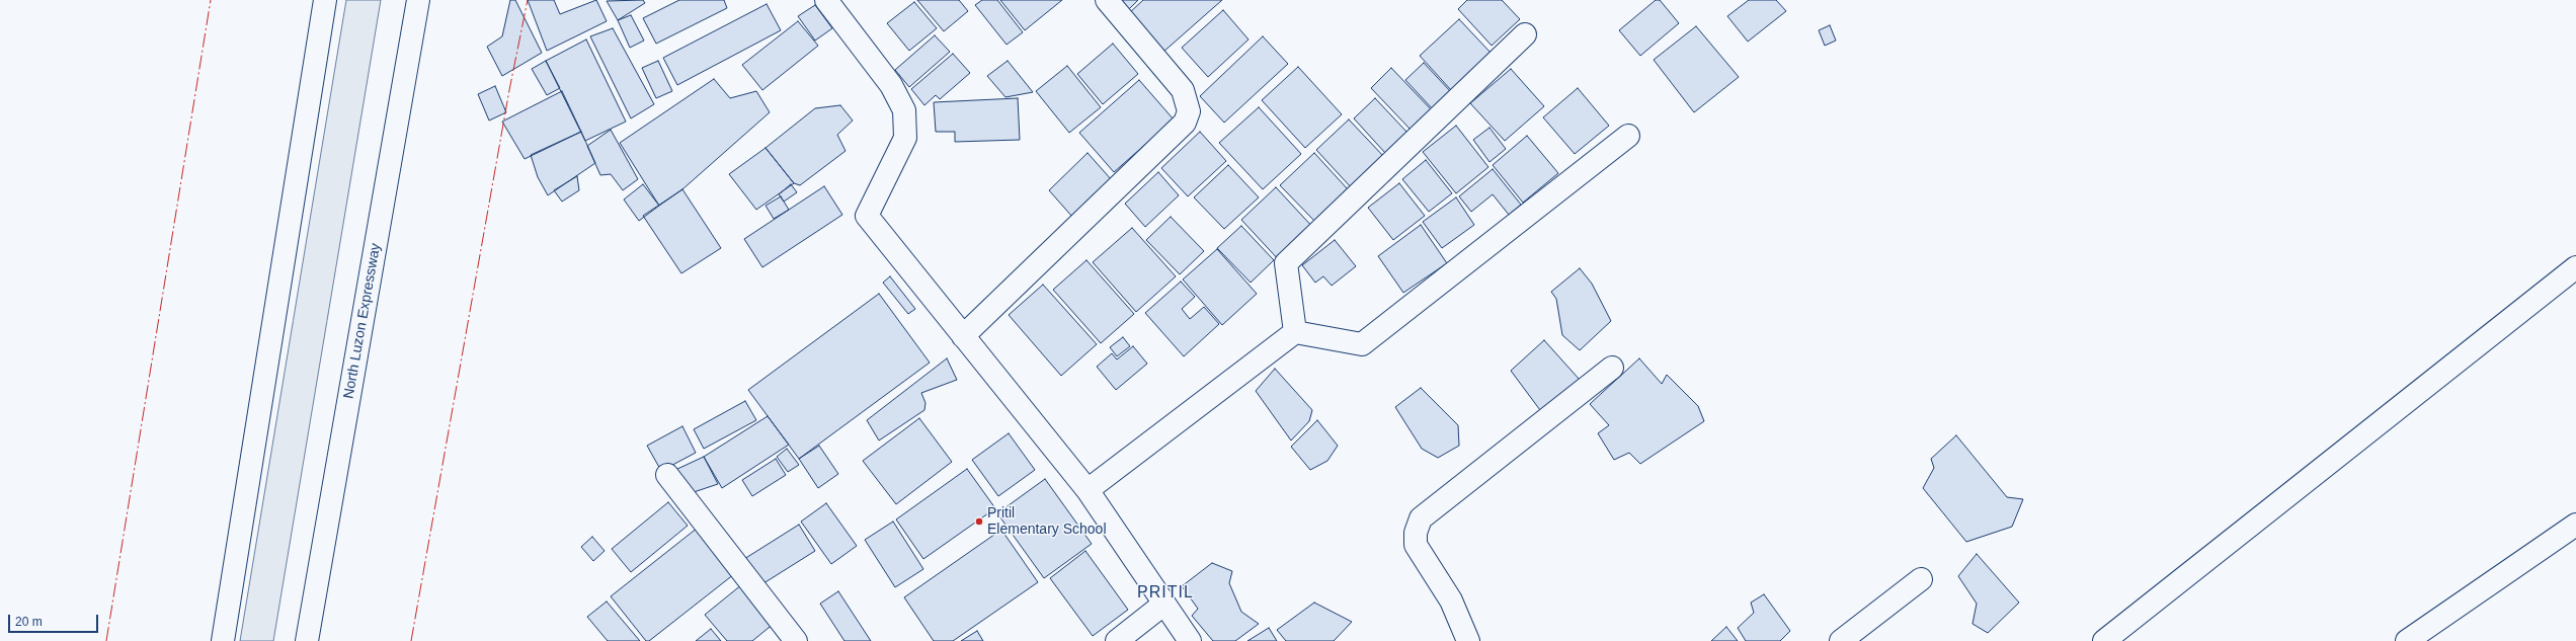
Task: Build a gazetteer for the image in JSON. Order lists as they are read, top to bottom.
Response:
{
  "streets": {
    "main road": ["North Luzon Expressway"]
  },
  "districts": ["PRITIL"],
  "places": ["Pritil Elementary School"],
  "scale_bar": "20 m"
}
